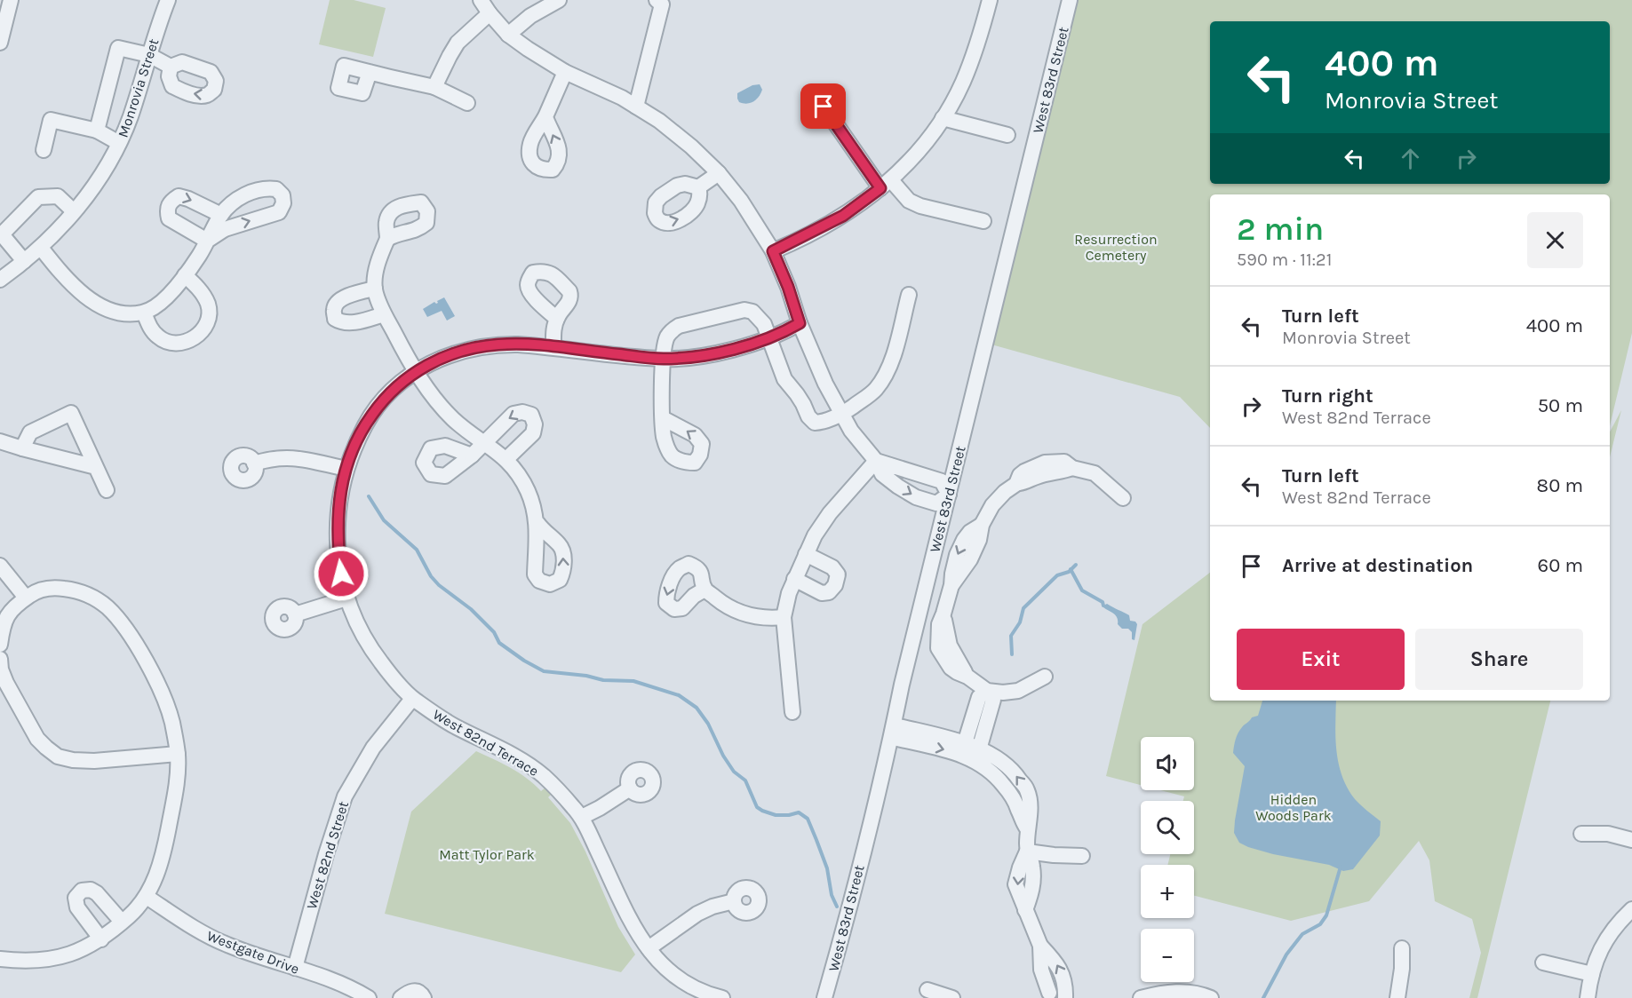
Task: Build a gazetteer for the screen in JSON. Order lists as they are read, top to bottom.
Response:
{
  "streets": {
    "street": [
      "West 83rd Street",
      "Monrovia Street",
      "West 82nd Terrace",
      "West 82nd Street",
      "Westgate Drive"
    ]
  },
  "crossings": [
    ["West 82nd Terrace", "West 82nd Street"],
    ["West 82nd Street", "Westgate Drive"]
  ],
  "parks": ["Resurrection Cemetery", "Hidden Woods Park", "Matt Tylor Park"],
  "page": {
    "turn": ["400 m", "Monrovia Street"],
    "heading": ["2 min", "590 m · 11:21"],
    "list": [
      {
        "name": "Turn left",
        "note": "Monrovia Street",
        "value": "400 m"
      },
      {
        "name": "Turn right",
        "note": "West 82nd Terrace",
        "value": "50 m"
      },
      {
        "name": "Turn left",
        "note": "West 82nd Terrace",
        "value": "80 m"
      },
      {
        "name": "Arrive at destination",
        "value": "60 m"
      }
    ],
    "buttons": ["Exit", "Share"],
    "map_buttons": ["+", "−"]
  }
}
